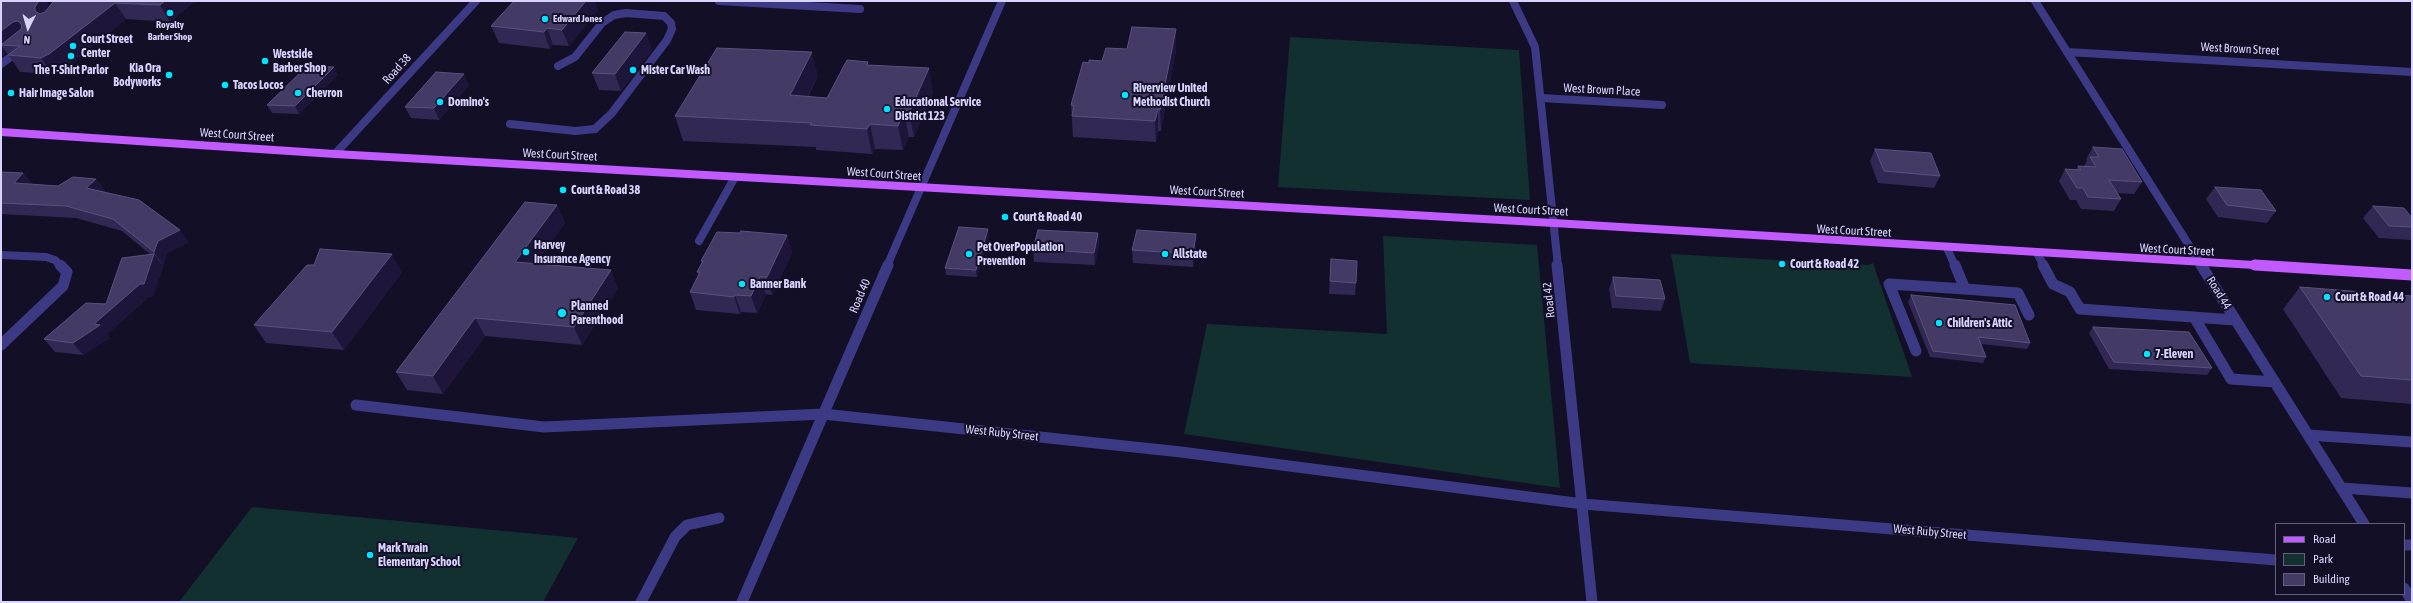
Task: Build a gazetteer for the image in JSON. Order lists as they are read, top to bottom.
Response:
{
  "streets": {
    "main road": ["West Court Street"],
    "street": [
      "West Brown Street",
      "Road 38",
      "West Brown Place",
      "Road 44",
      "Road 40",
      "Road 42",
      "West Ruby Street"
    ]
  },
  "crossings": [
    ["West Brown Street", "Road 44"],
    ["Road 38", "West Court Street"],
    ["West Brown Place", "Road 42"],
    ["West Court Street", "Road 44"],
    ["West Court Street", "Road 40"],
    ["West Court Street", "Road 42"],
    ["Road 40", "West Ruby Street"],
    ["Road 42", "West Ruby Street"]
  ],
  "places": [
    "Royalty Barber Shop",
    "Edward Jones",
    "Court Street Center",
    "The T-Shirt Parlor",
    "Westside Barber Shop",
    "Mister Car Wash",
    "Kia Ora Bodyworks",
    "Tacos Locos",
    "Hair Image Salon",
    "Chevron",
    "Riverview United Methodist Church",
    "Domino's",
    "Educational Service District 123",
    "Court & Road 38",
    "Court & Road 40",
    "Harvey Insurance Agency",
    "Pet OverPopulation Prevention",
    "Allstate",
    "Court & Road 42",
    "Banner Bank",
    "Court & Road 44",
    "Planned Parenthood",
    "Children's Attic",
    "7-Eleven",
    "Mark Twain Elementary School"
  ],
  "legend": ["Road", "Park", "Building"],
  "north": "bottom"
}
